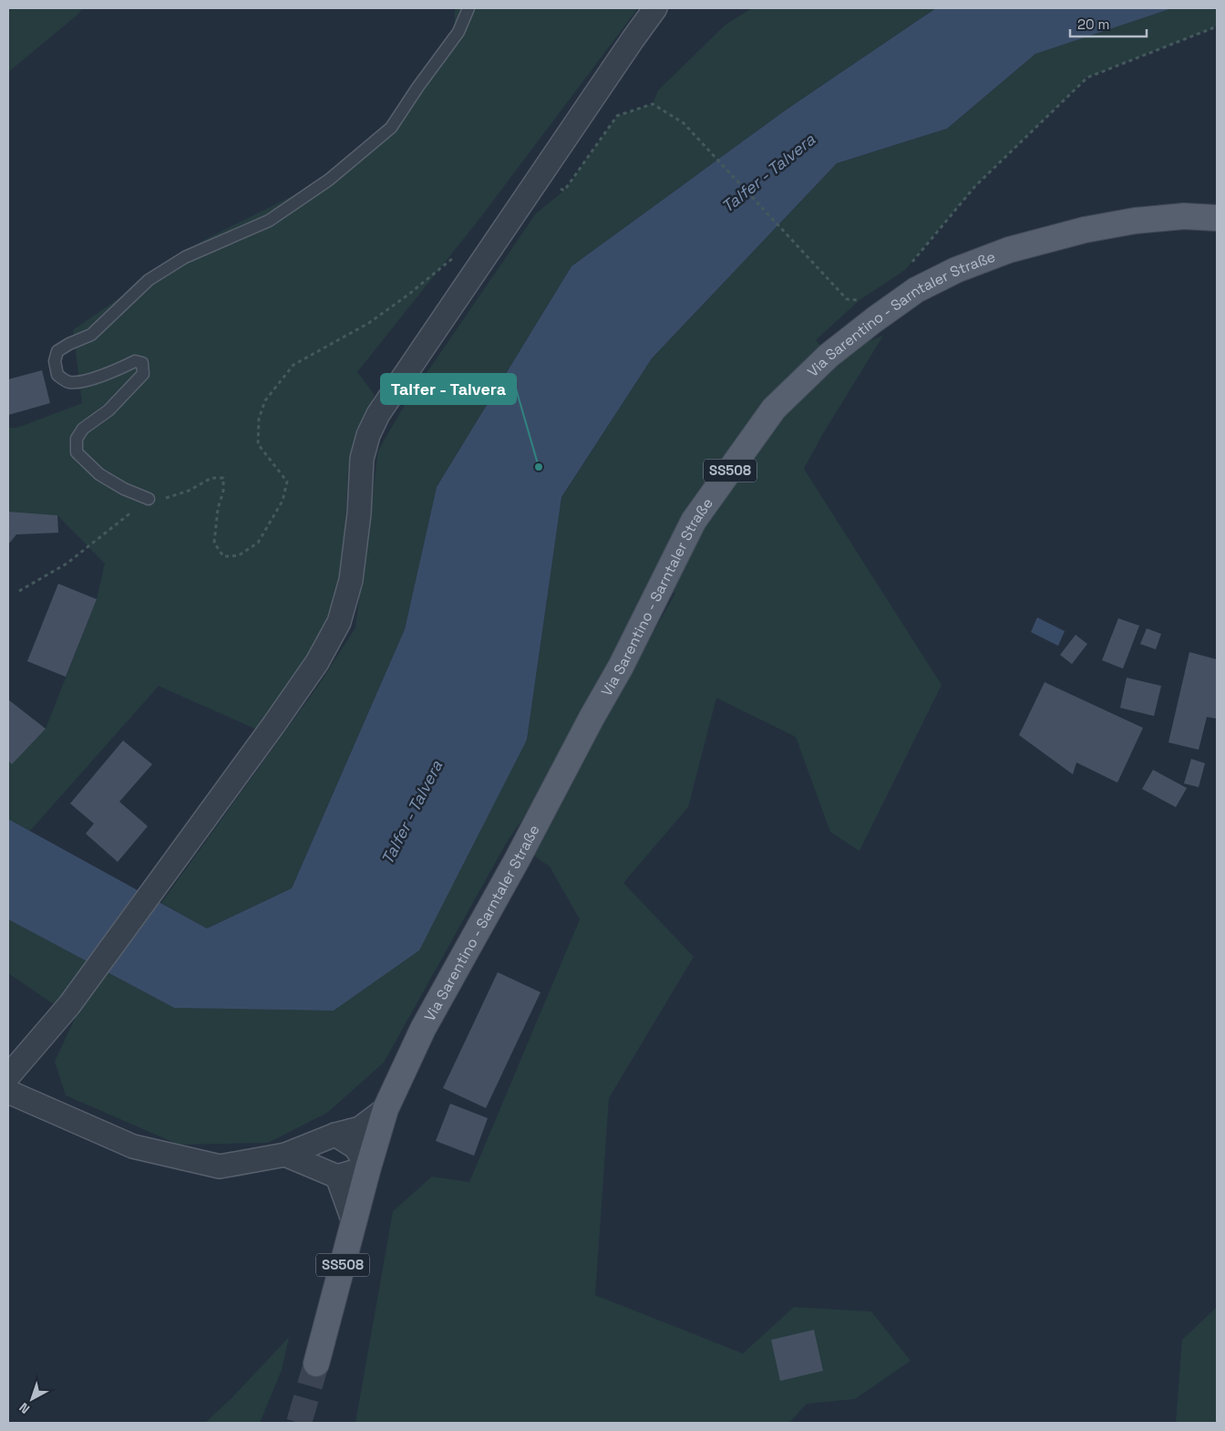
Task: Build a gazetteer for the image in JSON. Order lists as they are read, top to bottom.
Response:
{
  "streets": {
    "main road": ["Via Sarentino - Sarntaler Straße", "SS508"]
  },
  "crossings": [
    ["Via Sarentino - Sarntaler Straße", "SS508"]
  ],
  "water": ["Talfer - Talvera"],
  "places": ["Talfer - Talvera"],
  "scale_bar": "20 m",
  "north": "bottom left"
}
